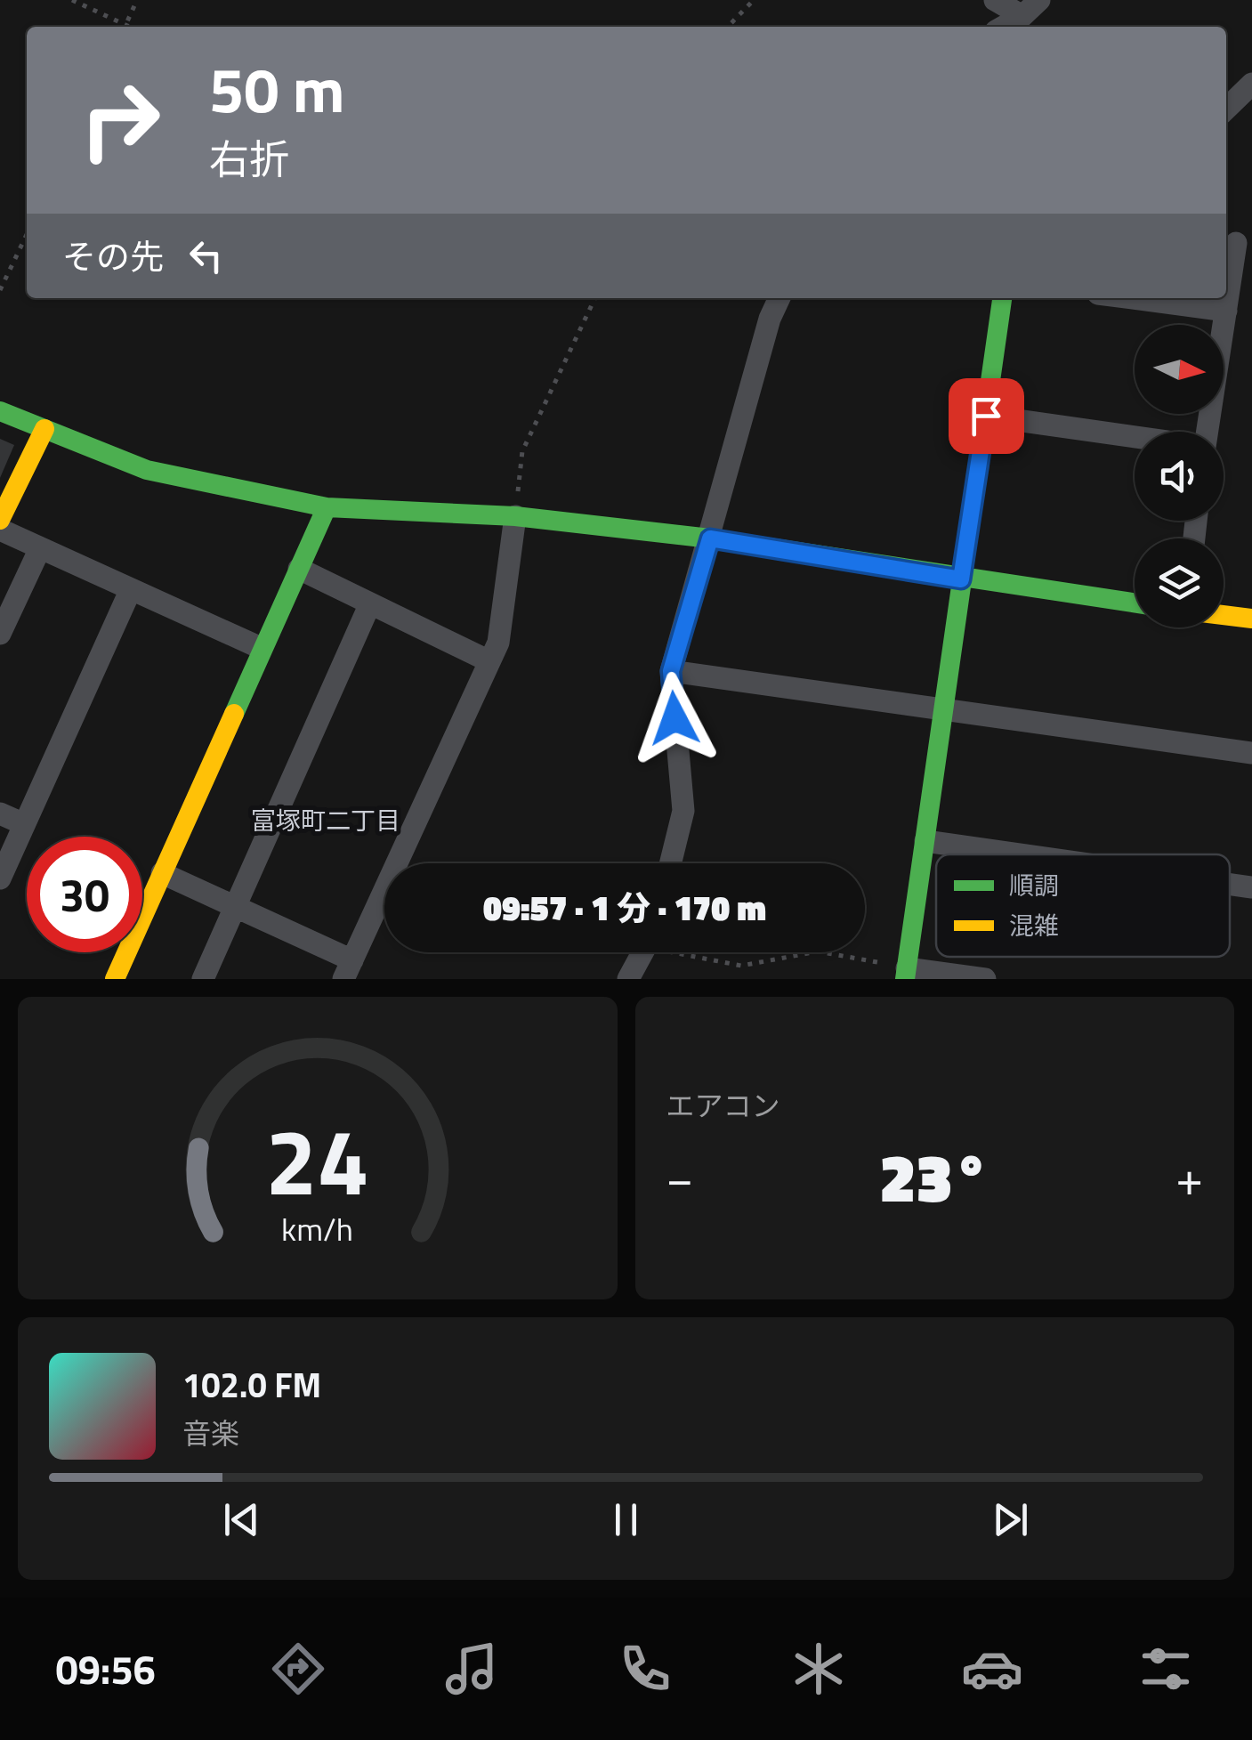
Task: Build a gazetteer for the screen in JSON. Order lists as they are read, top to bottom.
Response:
{
  "districts": ["富塚町二丁目"],
  "legend": ["順調", "混雑"],
  "north": "right",
  "page": {
    "turn": ["50 m", "右折"],
    "then": "その先",
    "limit": "30",
    "trip": "09:57 · 1 分 · 170 m",
    "tile": "エアコン",
    "heat": ["−", "23°", "+"],
    "song": ["102.0 FM", "音楽"],
    "tabs": "09:56",
    "gauge": ["24", "km/h"]
  }
}
